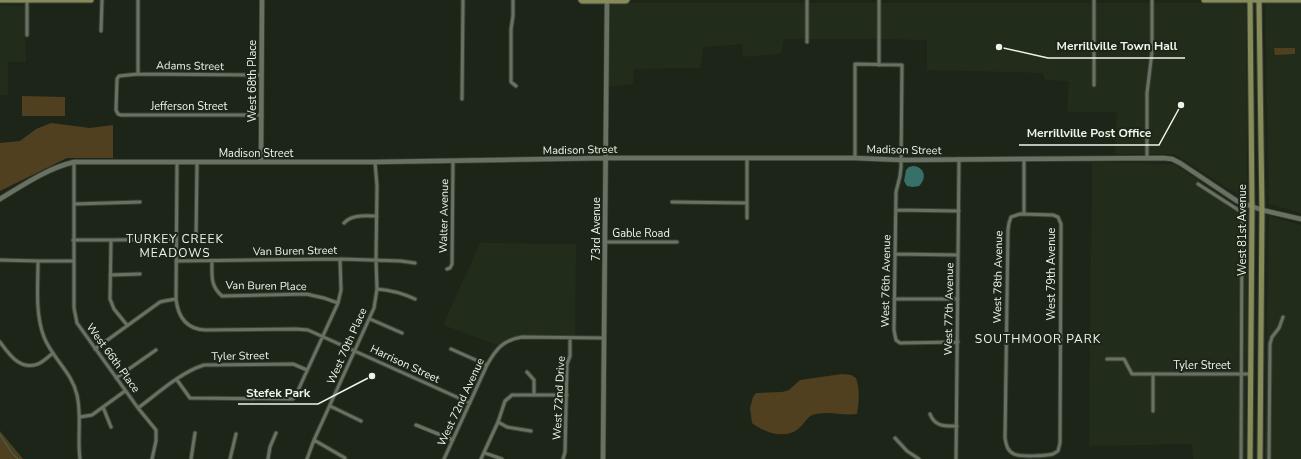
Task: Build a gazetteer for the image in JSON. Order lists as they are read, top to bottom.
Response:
{
  "streets": {
    "main road": ["West 81st Avenue"],
    "street": [
      "Adams Street",
      "West 68th Place",
      "Jefferson Street",
      "Madison Street",
      "Walter Avenue",
      "73rd Avenue",
      "Gable Road",
      "Van Buren Street",
      "West 79th Avenue",
      "West 78th Avenue",
      "West 76th Avenue",
      "Van Buren Place",
      "West 77th Avenue",
      "West 70th Place",
      "Tyler Street",
      "West 66th Place",
      "Harrison Street",
      "West 72nd Drive",
      "West 72nd Avenue"
    ]
  },
  "crossings": [
    ["Adams Street", "West 68th Place"],
    ["Adams Street", "Jefferson Street"],
    ["West 68th Place", "Jefferson Street"],
    ["West 68th Place", "Madison Street"],
    ["Madison Street", "Walter Avenue"],
    ["Madison Street", "73rd Avenue"],
    ["Madison Street", "West 76th Avenue"],
    ["Madison Street", "West 77th Avenue"],
    ["Madison Street", "West 70th Place"],
    ["Madison Street", "West 66th Place"],
    ["73rd Avenue", "Gable Road"],
    ["West 81st Avenue", "Tyler Street"],
    ["Van Buren Street", "Van Buren Place"],
    ["Van Buren Street", "West 70th Place"],
    ["West 79th Avenue", "West 78th Avenue"],
    ["West 76th Avenue", "West 77th Avenue"],
    ["West 70th Place", "Harrison Street"],
    ["Tyler Street", "West 66th Place"],
    ["Harrison Street", "West 72nd Avenue"],
    ["West 72nd Drive", "West 72nd Avenue"]
  ],
  "districts": ["TURKEY CREEK MEADOWS", "SOUTHMOOR PARK"],
  "places": ["Merrillville Town Hall", "Merrillville Post Office", "Stefek Park"]
}
